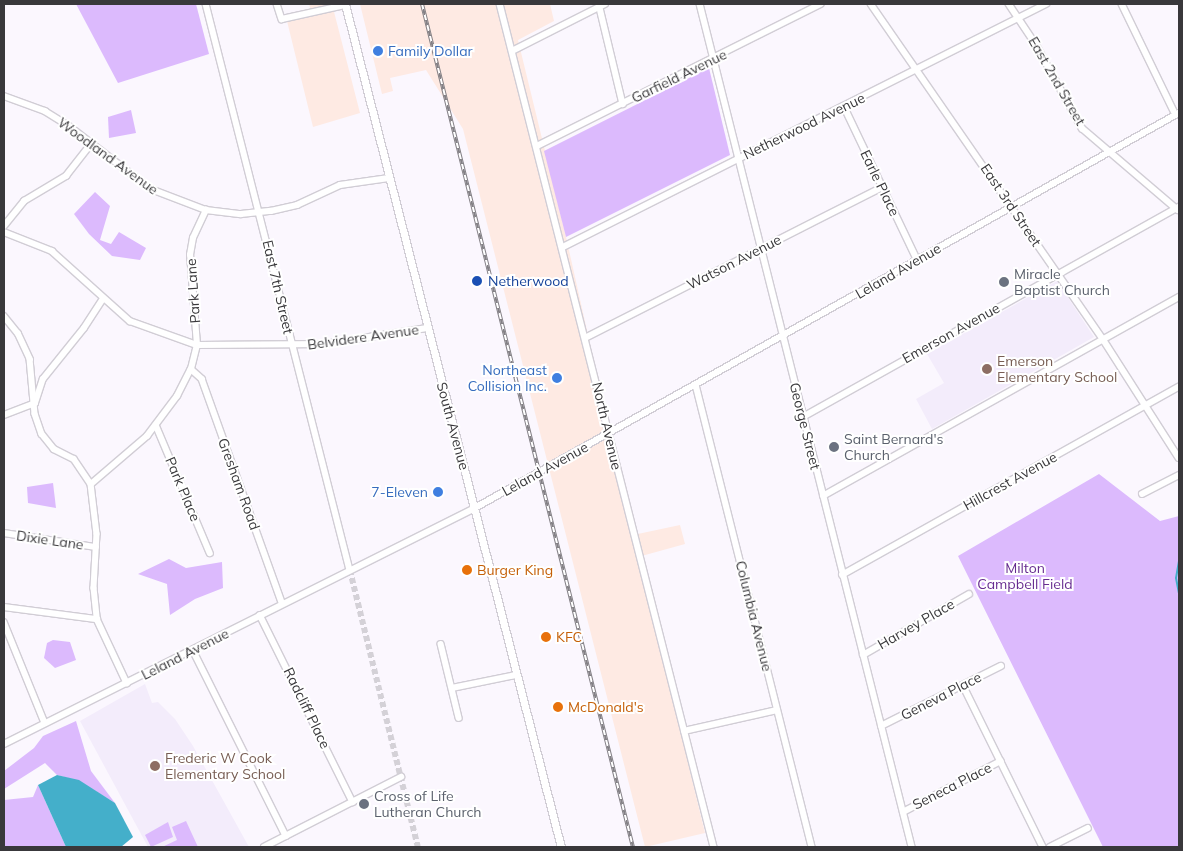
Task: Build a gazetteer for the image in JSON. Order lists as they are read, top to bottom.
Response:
{
  "streets": {
    "main road": ["South Avenue"],
    "street": [
      "Garfield Avenue",
      "East 2nd Street",
      "Netherwood Avenue",
      "Woodland Avenue",
      "Earle Place",
      "East 3rd Street",
      "Watson Avenue",
      "Leland Avenue",
      "East 7th Street",
      "Park Lane",
      "Emerson Avenue",
      "Belvidere Avenue",
      "North Avenue",
      "George Street",
      "Hillcrest Avenue",
      "Gresham Road",
      "Park Place",
      "Dixie Lane",
      "Columbia Avenue",
      "Harvey Place",
      "Geneva Place",
      "Radcliff Place",
      "Seneca Place"
    ]
  },
  "crossings": [
    ["Garfield Avenue", "North Avenue"],
    ["Garfield Avenue", "George Street"],
    ["East 2nd Street", "Netherwood Avenue"],
    ["East 2nd Street", "Leland Avenue"],
    ["East 2nd Street", "Emerson Avenue"],
    ["Netherwood Avenue", "Earle Place"],
    ["Netherwood Avenue", "East 3rd Street"],
    ["Netherwood Avenue", "North Avenue"],
    ["Netherwood Avenue", "George Street"],
    ["Woodland Avenue", "East 7th Street"],
    ["Woodland Avenue", "Park Lane"],
    ["Woodland Avenue", "South Avenue"],
    ["Earle Place", "Watson Avenue"],
    ["Earle Place", "Leland Avenue"],
    ["East 3rd Street", "Leland Avenue"],
    ["East 3rd Street", "Emerson Avenue"],
    ["East 3rd Street", "Hillcrest Avenue"],
    ["Watson Avenue", "North Avenue"],
    ["Watson Avenue", "George Street"],
    ["Leland Avenue", "East 7th Street"],
    ["Leland Avenue", "South Avenue"],
    ["Leland Avenue", "North Avenue"],
    ["Leland Avenue", "George Street"],
    ["Leland Avenue", "Gresham Road"],
    ["Leland Avenue", "Columbia Avenue"],
    ["Leland Avenue", "Radcliff Place"],
    ["East 7th Street", "Belvidere Avenue"],
    ["Park Lane", "Belvidere Avenue"],
    ["Park Lane", "Gresham Road"],
    ["Emerson Avenue", "George Street"],
    ["Belvidere Avenue", "South Avenue"],
    ["George Street", "Hillcrest Avenue"],
    ["George Street", "Harvey Place"],
    ["George Street", "Geneva Place"],
    ["George Street", "Seneca Place"]
  ],
  "parks": ["Milton Campbell Field"],
  "places": [
    "Family Dollar",
    "Netherwood",
    "Miracle Baptist Church",
    "Emerson Elementary School",
    "Northeast Collision Inc.",
    "Saint Bernard's Church",
    "7-Eleven",
    "Burger King",
    "KFC",
    "McDonald's",
    "Frederic W Cook Elementary School",
    "Cross of Life Lutheran Church"
  ]
}
